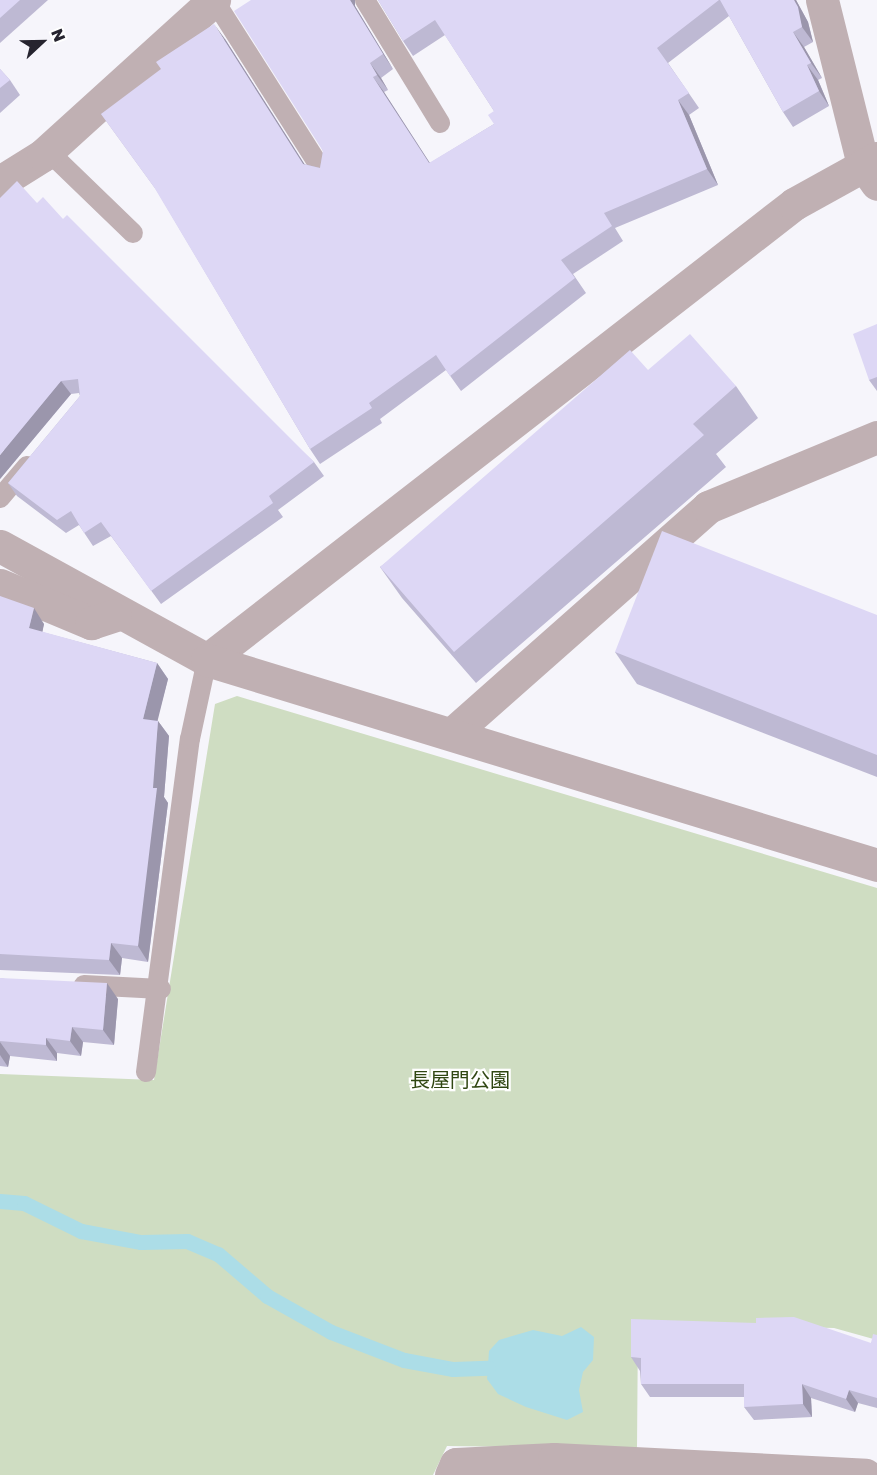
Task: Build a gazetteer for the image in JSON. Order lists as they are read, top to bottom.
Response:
{
  "parks": ["長屋門公園"],
  "north": "right"
}
